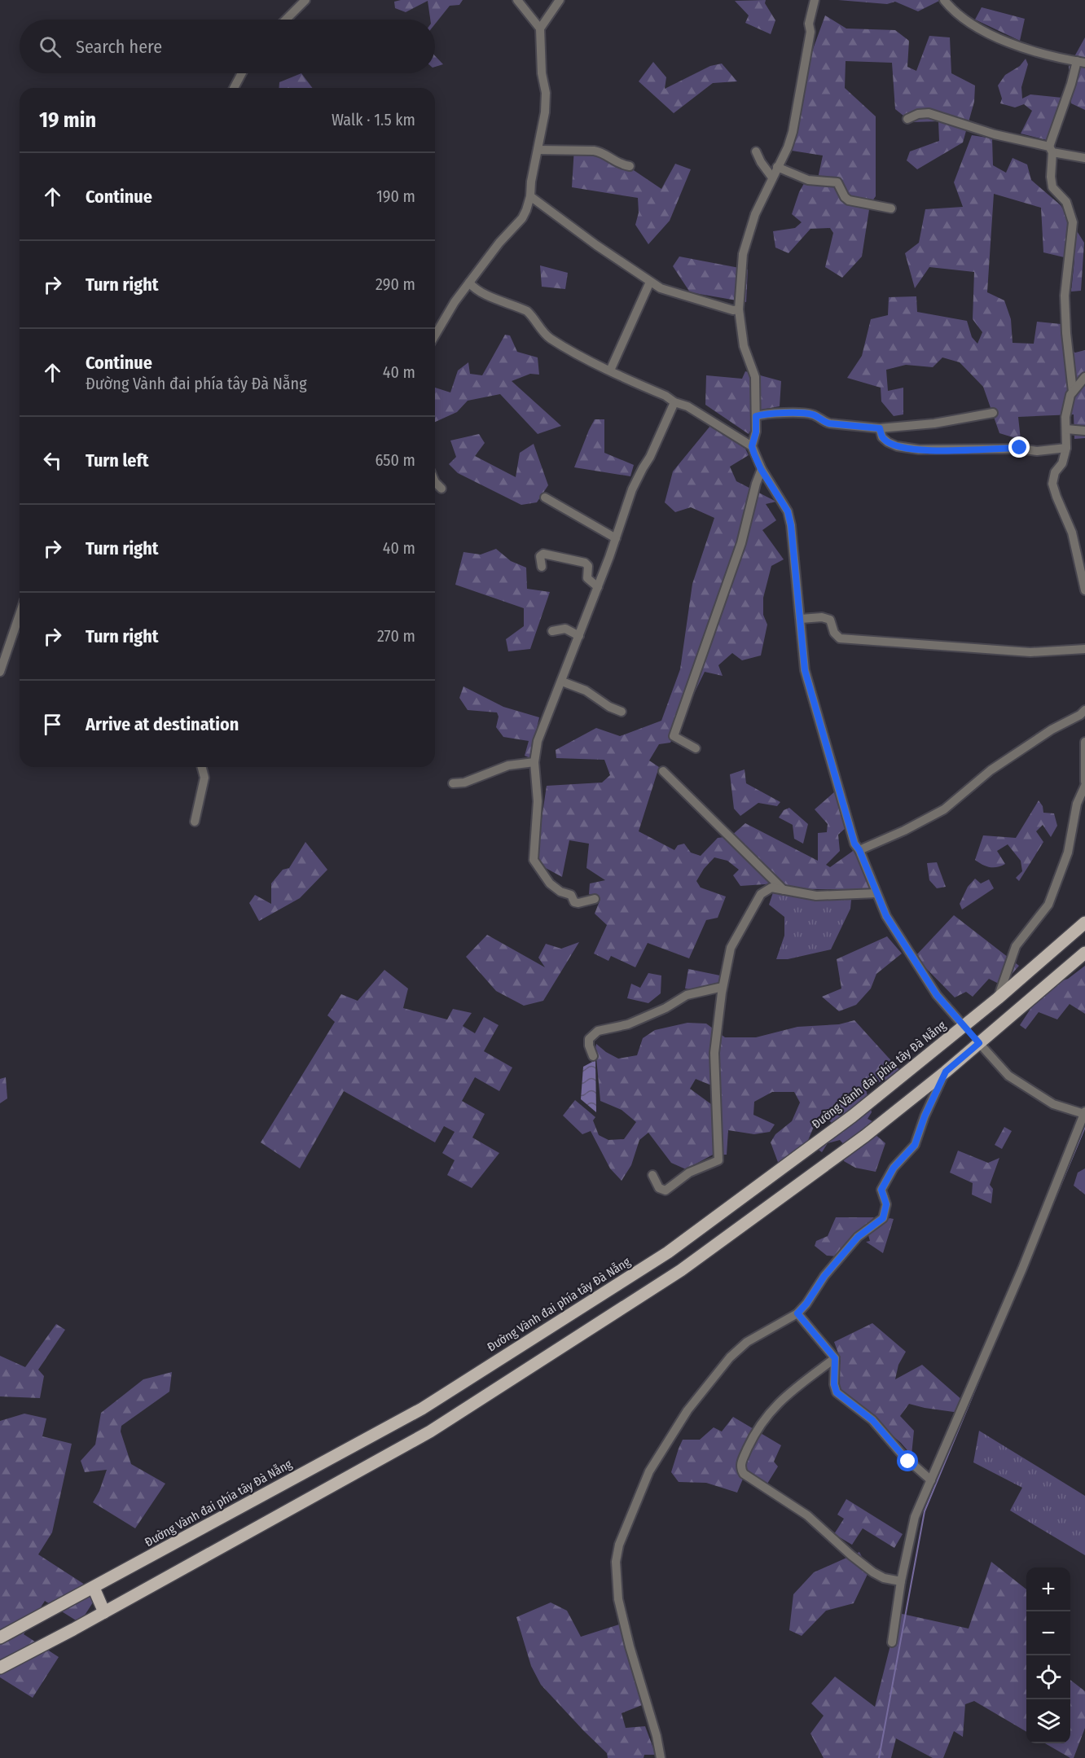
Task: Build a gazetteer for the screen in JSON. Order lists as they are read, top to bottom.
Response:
{
  "streets": {
    "main road": ["Đường Vành đai phía tây Đà Nẵng"]
  },
  "page": {
    "search": "Search here",
    "heading": ["19 min", "Walk · 1.5 km"],
    "list": [
      ["Continue", "190 m"],
      ["Turn right", "290 m"],
      ["Continue", "Đường Vành đai phía tây Đà Nẵng", "40 m"],
      ["Turn left", "650 m"],
      ["Turn right", "40 m"],
      ["Turn right", "270 m"],
      "Arrive at destination"
    ],
    "map_buttons": ["+", "−"]
  }
}
